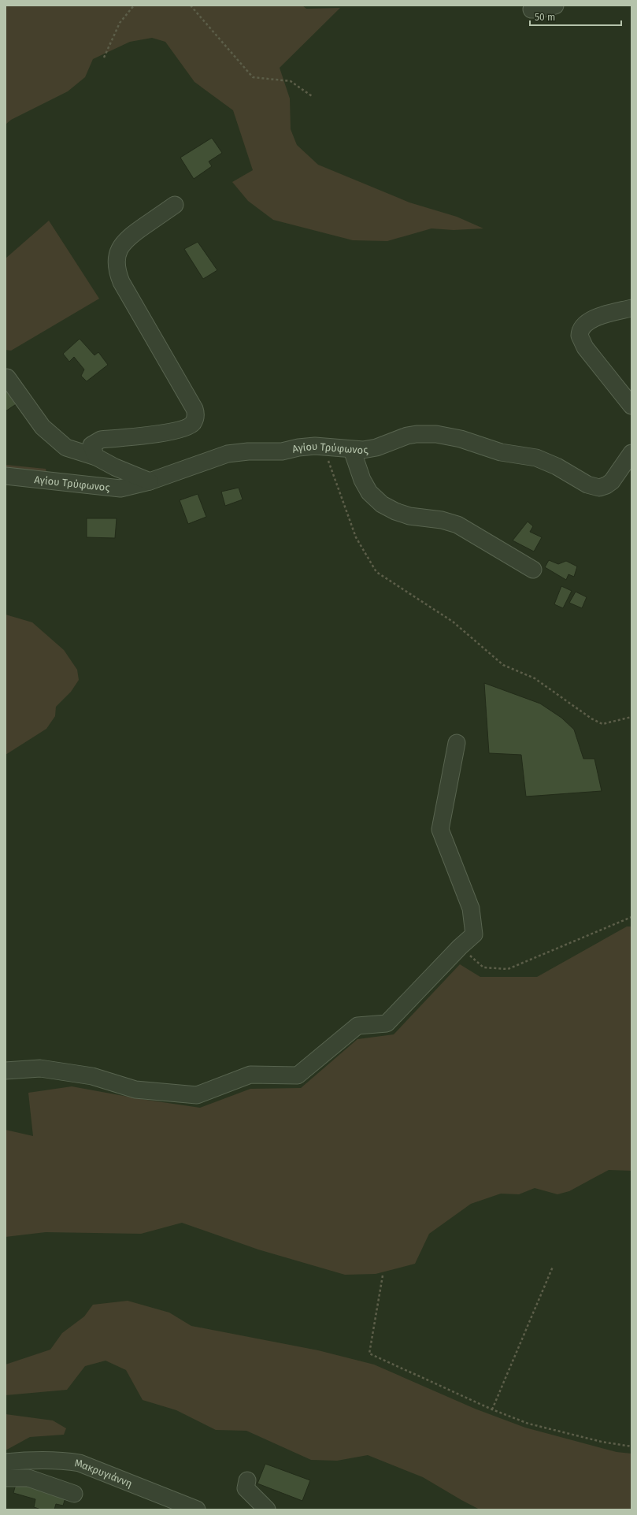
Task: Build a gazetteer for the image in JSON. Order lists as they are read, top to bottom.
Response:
{
  "streets": {
    "street": ["Αγίου Τρύφωνος", "Μακρυγιάννη"]
  },
  "scale_bar": "50 m"
}
